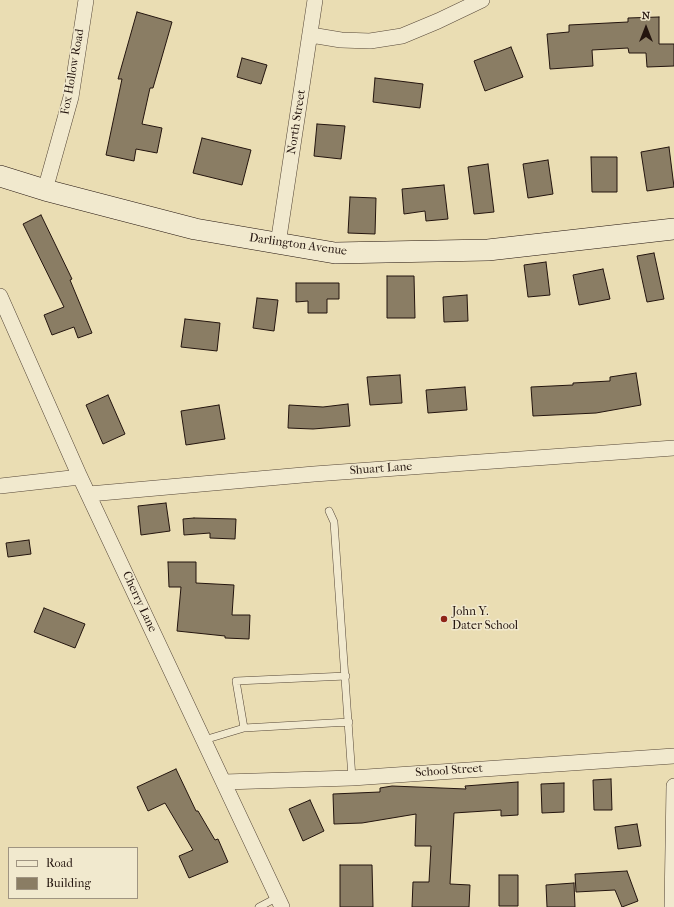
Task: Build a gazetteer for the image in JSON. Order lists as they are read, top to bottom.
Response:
{
  "streets": {
    "main road": ["Darlington Avenue"],
    "street": [
      "Fox Hollow Road",
      "North Street",
      "Shuart Lane",
      "Cherry Lane",
      "School Street"
    ]
  },
  "crossings": [
    ["Fox Hollow Road", "Darlington Avenue"],
    ["North Street", "Darlington Avenue"],
    ["Shuart Lane", "Cherry Lane"],
    ["Cherry Lane", "School Street"]
  ],
  "places": ["John Y. Dater School"],
  "legend": ["Road", "Building"],
  "north": "top"
}
